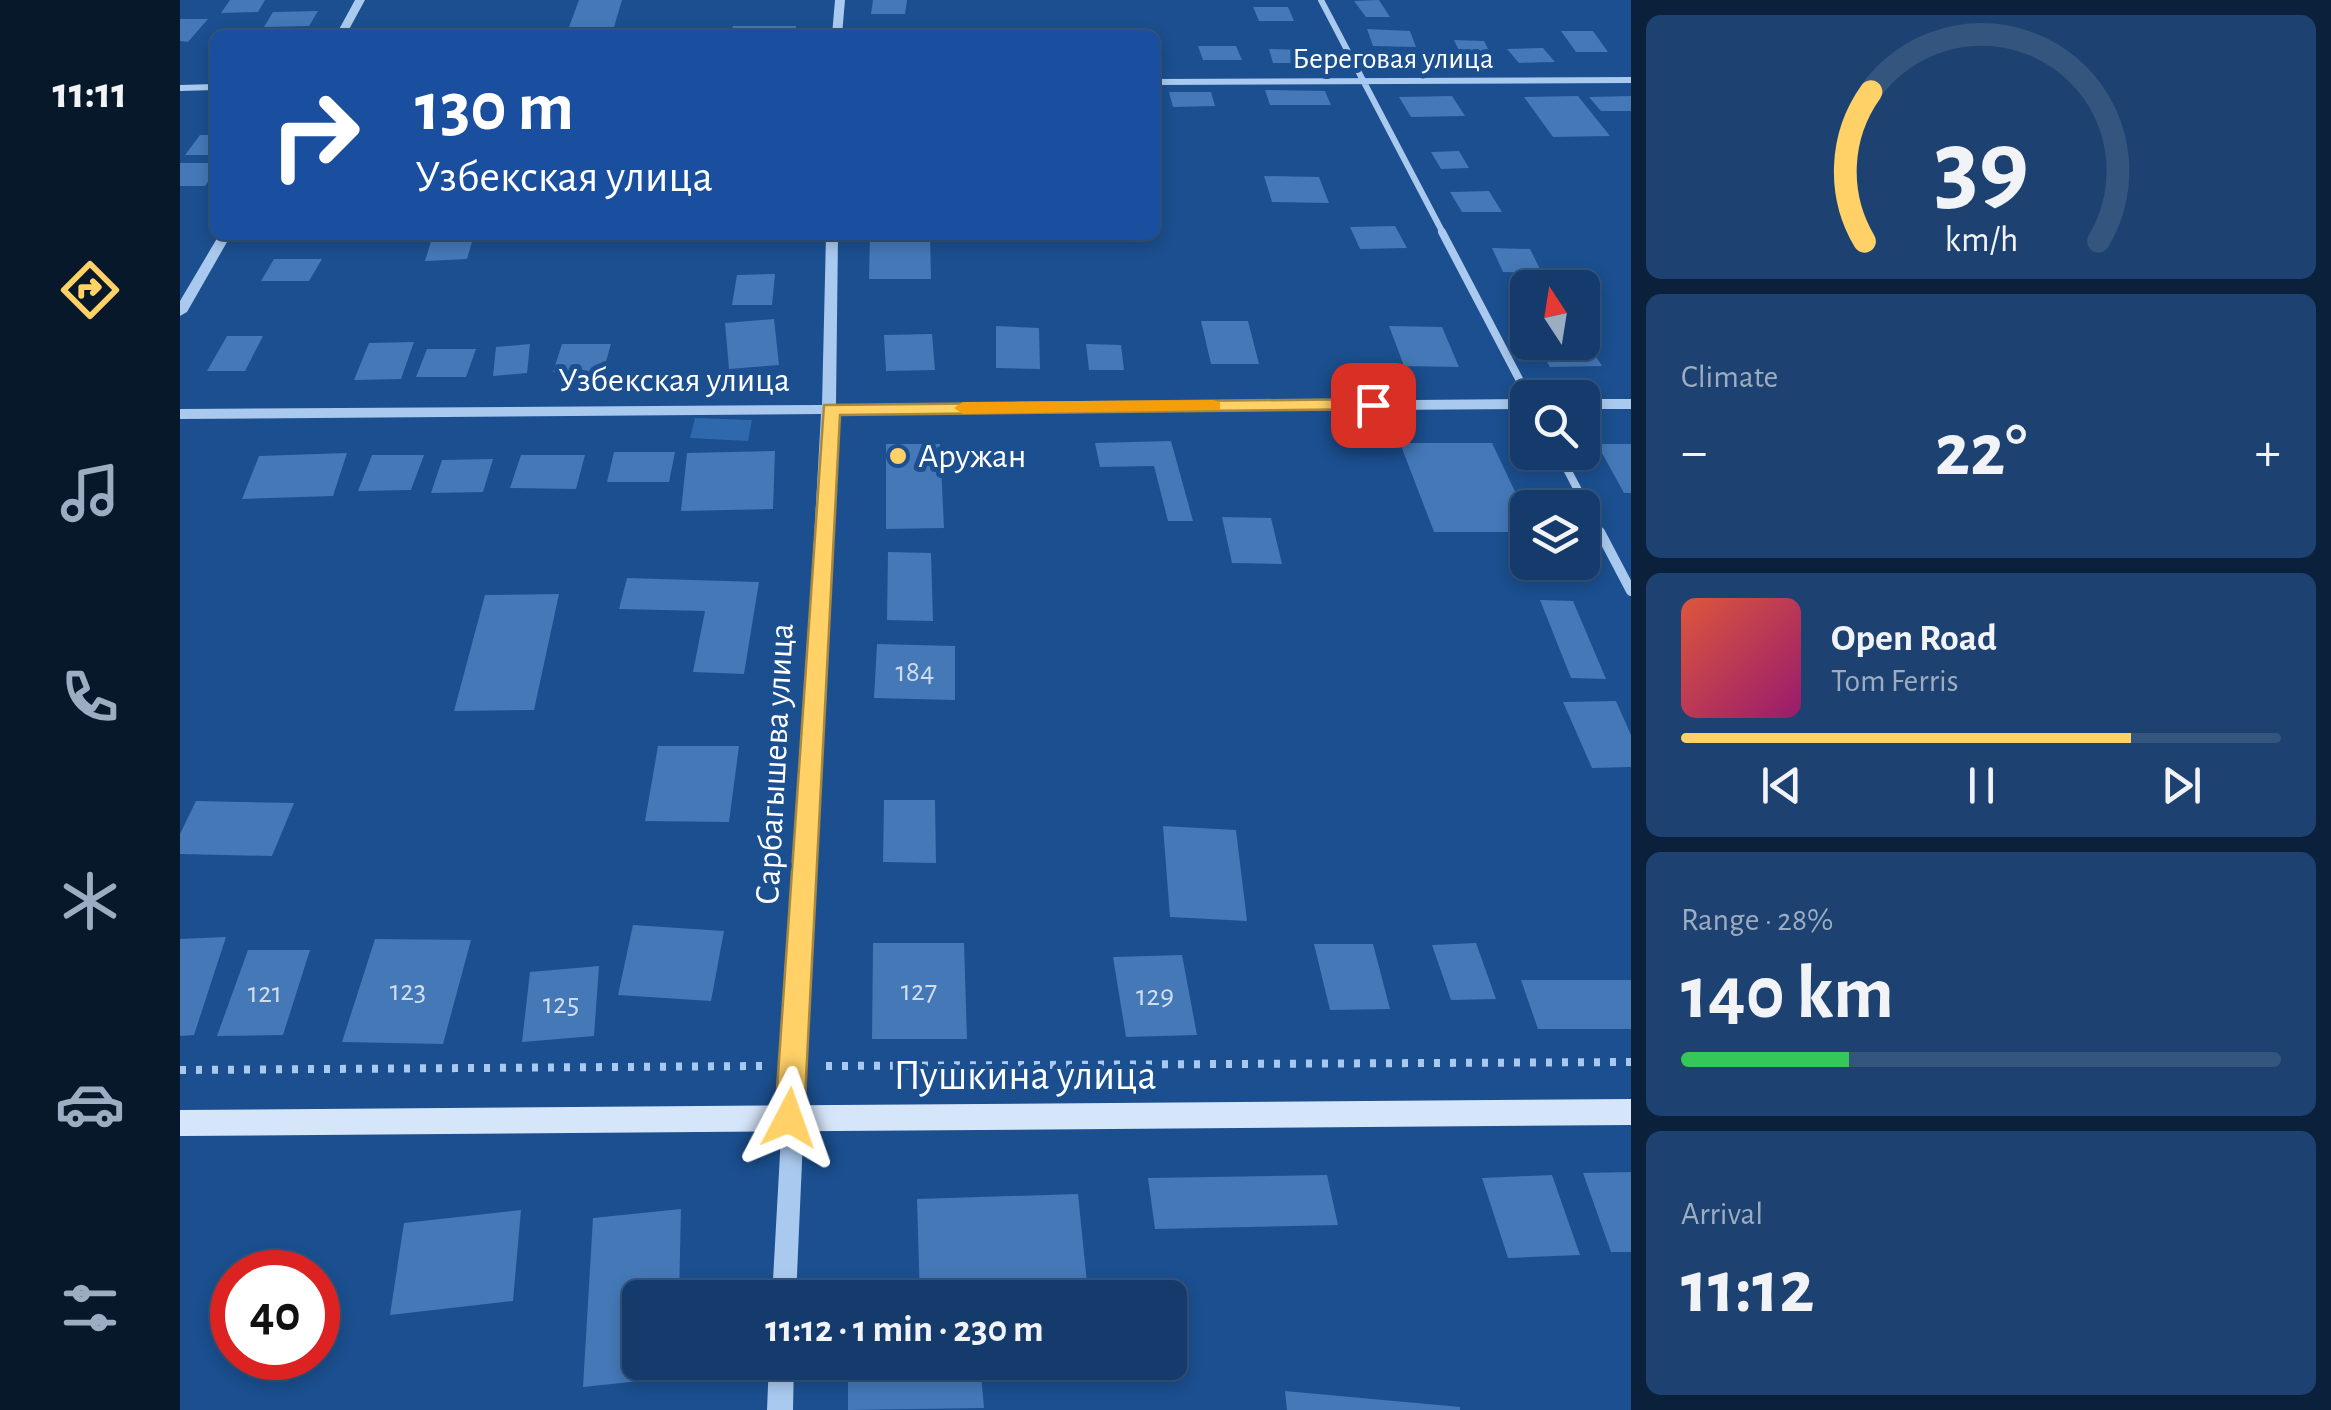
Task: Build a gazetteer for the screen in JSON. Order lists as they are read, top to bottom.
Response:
{
  "streets": {
    "main road": ["Пушкина улица"],
    "street": ["Береговая улица", "Узбекская улица", "Сарбагышева улица"]
  },
  "crossings": [
    ["Узбекская улица", "Сарбагышева улица"],
    ["Сарбагышева улица", "Пушкина улица"]
  ],
  "places": ["Аружан"],
  "house_numbers": [
    "184",
    "123",
    "127",
    "121",
    "129",
    "125"
  ],
  "north": "top",
  "page": {
    "tabs": "11:11",
    "turn": ["130 m", "Узбекская улица"],
    "tile": [
      "Climate",
      ["Range · 28%", "140 km"],
      ["Arrival", "11:12"]
    ],
    "heat": ["−", "22°", "+"],
    "song": ["Open Road", "Tom Ferris"],
    "limit": "40",
    "trip": "11:12 · 1 min · 230 m",
    "gauge": ["39", "km/h"]
  }
}
